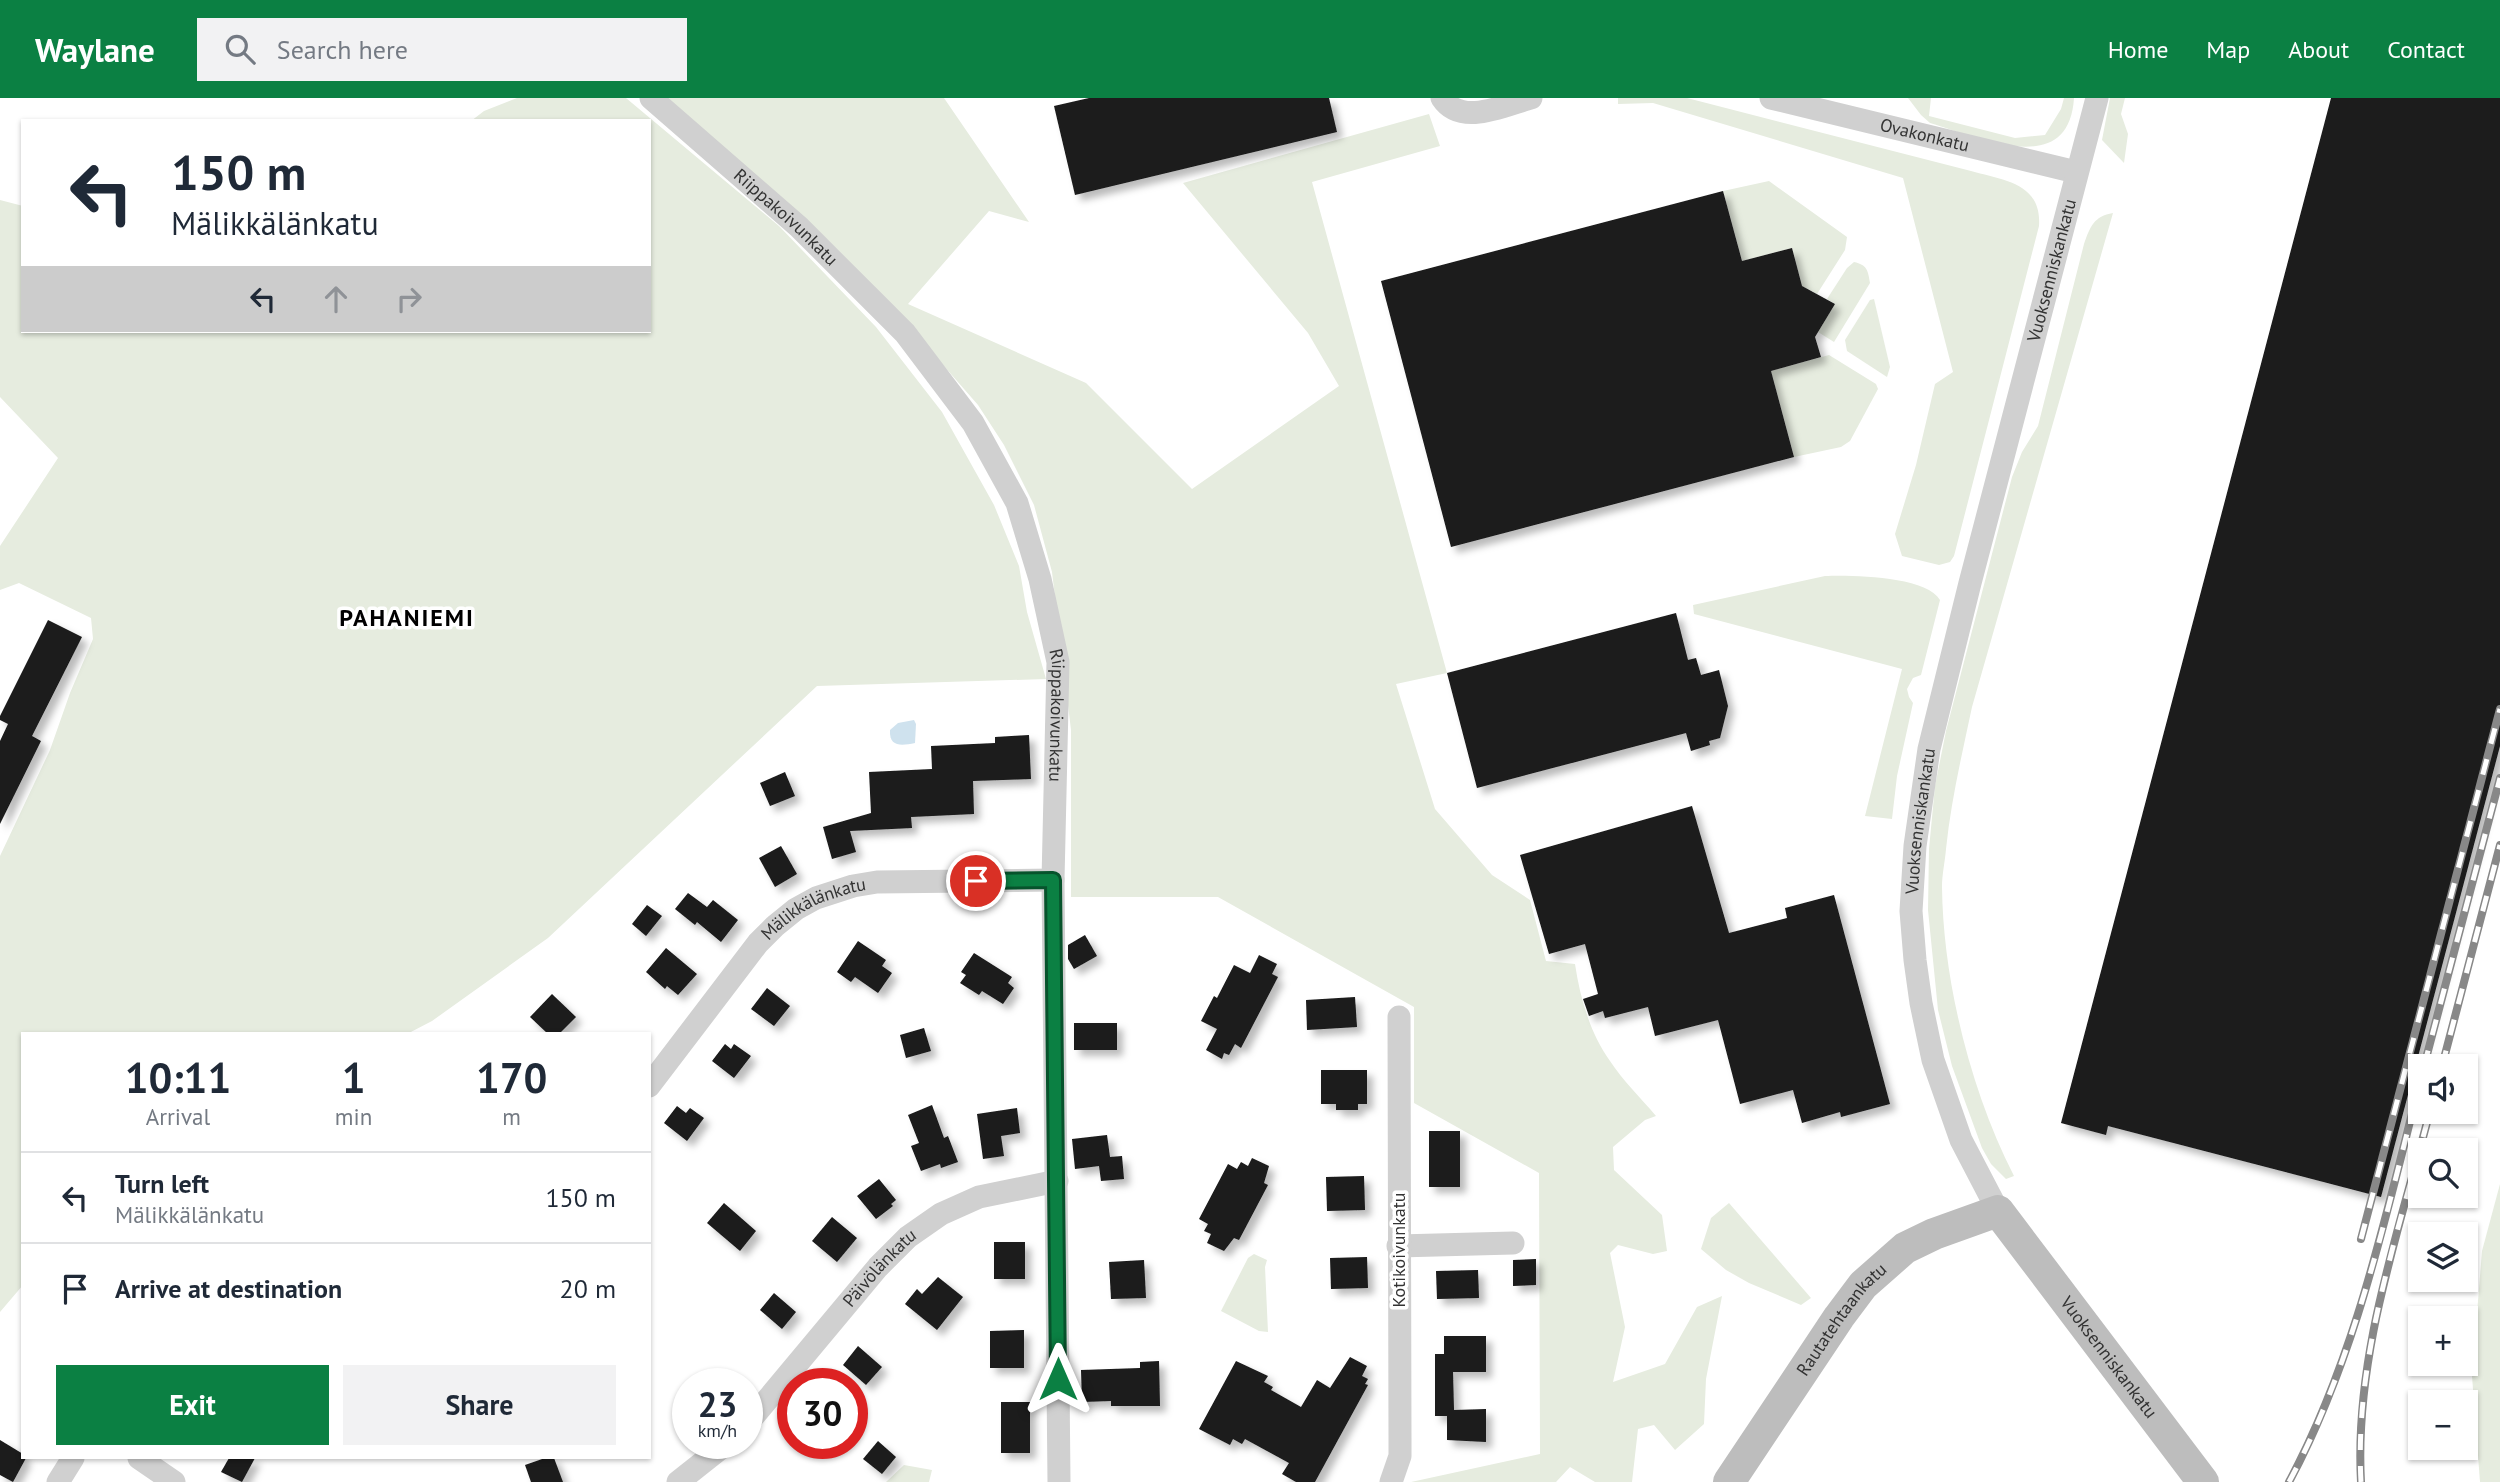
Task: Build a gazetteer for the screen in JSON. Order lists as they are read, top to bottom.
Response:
{
  "streets": {
    "street": [
      "Ovakonkatu",
      "Riippakoivunkatu",
      "Vuoksenniskankatu",
      "Mälikkälänkatu",
      "Kotikoivunkatu",
      "Päivölänkatu",
      "Rautatehtaankatu"
    ]
  },
  "crossings": [
    ["Ovakonkatu", "Vuoksenniskankatu"],
    ["Riippakoivunkatu", "Mälikkälänkatu"],
    ["Riippakoivunkatu", "Päivölänkatu"],
    ["Vuoksenniskankatu", "Rautatehtaankatu"]
  ],
  "districts": ["PAHANIEMI"],
  "page": {
    "header": "Waylane",
    "search": "Search here",
    "nav": [
      "Home",
      "Map",
      "About",
      "Contact"
    ],
    "turn": ["150 m", "Mälikkälänkatu"],
    "eta": [
      "10:11",
      "Arrival",
      "1",
      "min",
      "170",
      "m"
    ],
    "map_buttons": ["+", "−"],
    "list": [
      {
        "name": "Turn left",
        "note": "Mälikkälänkatu",
        "value": "150 m"
      },
      {
        "name": "Arrive at destination",
        "value": "20 m"
      }
    ],
    "buttons": ["Exit", "Share"],
    "speed": "23 km/h",
    "limit": "30"
  }
}
